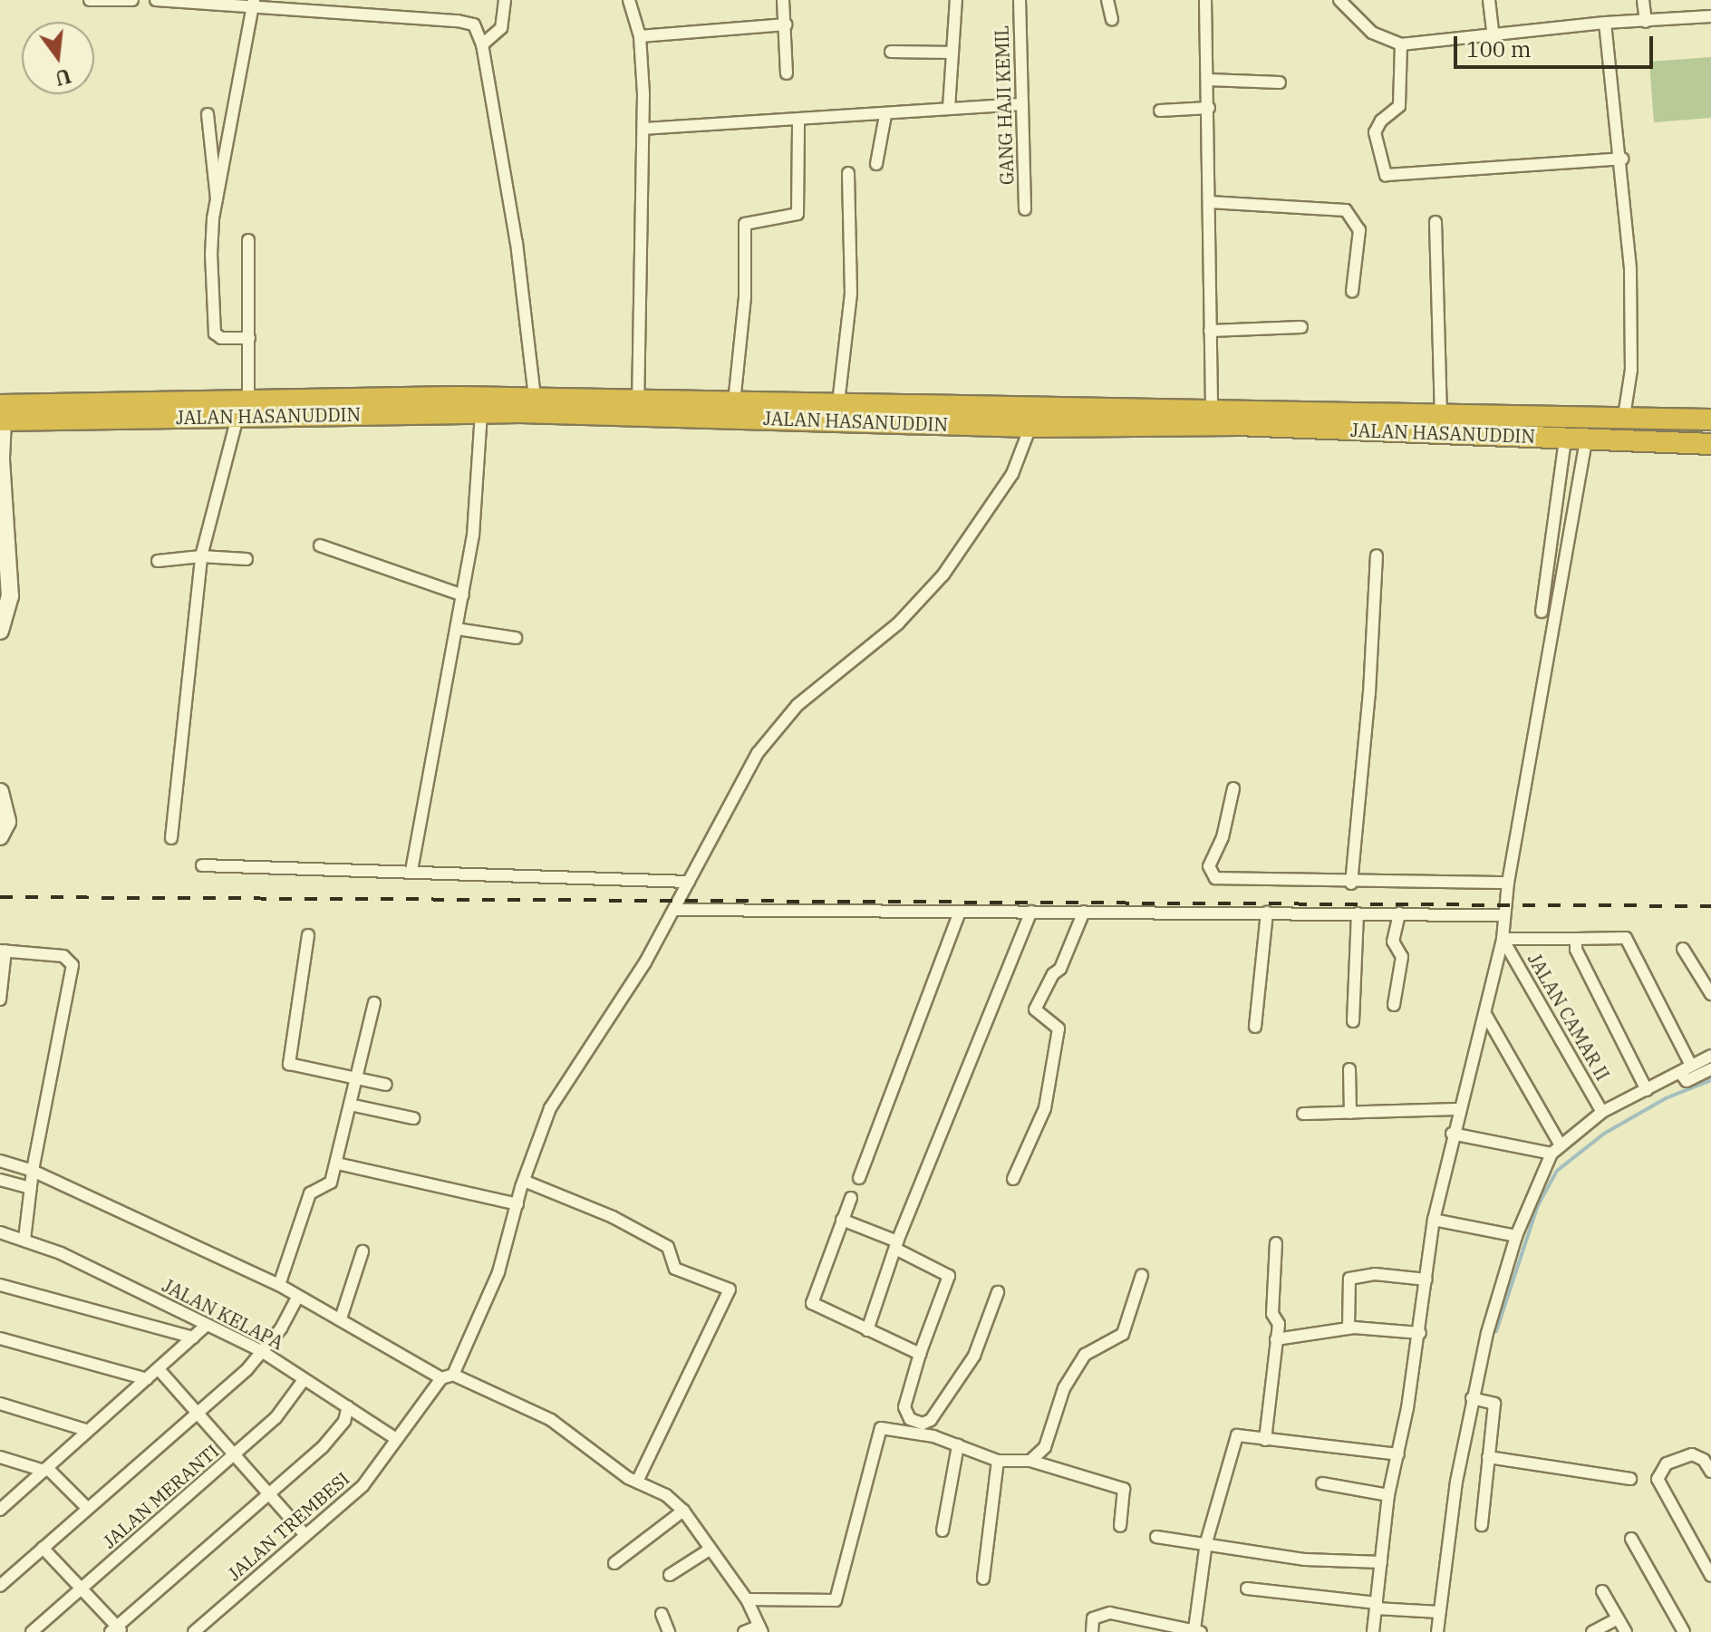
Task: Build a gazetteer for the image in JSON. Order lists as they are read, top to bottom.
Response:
{
  "streets": {
    "highway": ["JALAN HASANUDDIN"],
    "street": [
      "GANG HAJI KEMIL",
      "JALAN CAMAR II",
      "JALAN KELAPA",
      "JALAN MERANTI",
      "JALAN TREMBESI"
    ]
  },
  "crossings": [
    ["JALAN HASANUDDIN", "JALAN TREMBESI"],
    ["JALAN KELAPA", "JALAN MERANTI"],
    ["JALAN KELAPA", "JALAN TREMBESI"]
  ],
  "scale_bar": "100 m",
  "north": "bottom"
}
